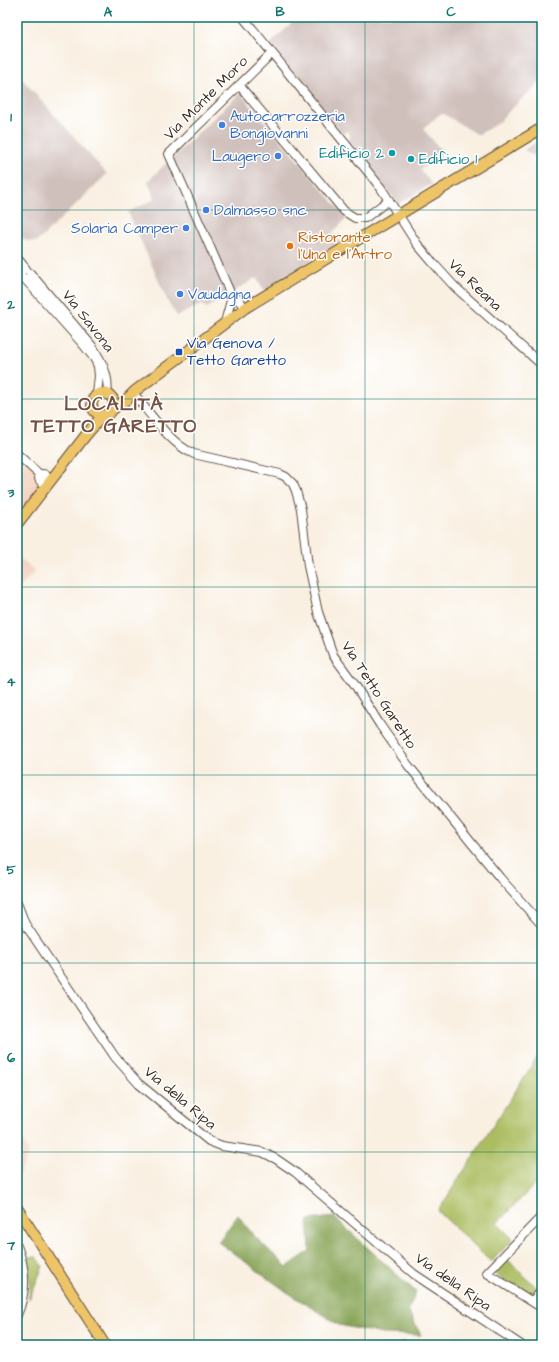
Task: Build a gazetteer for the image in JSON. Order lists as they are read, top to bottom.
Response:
{
  "streets": {
    "street": [
      "Via Monte Moro",
      "Via Reana",
      "Via Savona",
      "Via Tetto Garetto",
      "Via della Ripa"
    ]
  },
  "crossings": [
    ["Via Monte Moro", "Via Reana"]
  ],
  "districts": ["LOCALITÀ TETTO GARETTO"],
  "places": {
    "other": [
      "Autocarrozzeria Bongiovanni",
      "Edificio 2",
      "Laugero",
      "Edificio 1",
      "Dalmasso snc",
      "Solaria Camper",
      "Ristorante l’Una e l’Artro",
      "Vaudagna"
    ],
    "transit": ["Via Genova / Tetto Garetto"]
  },
  "grid": {
    "columns": ["A", "B", "C"],
    "rows": [
      "1",
      "2",
      "3",
      "4",
      "5",
      "6",
      "7"
    ]
  }
}
